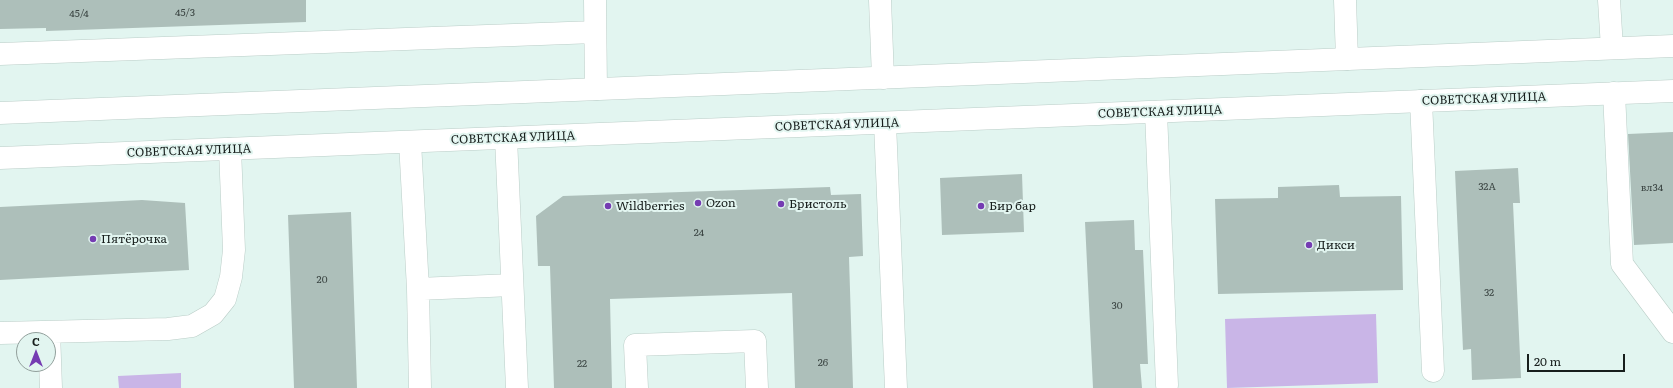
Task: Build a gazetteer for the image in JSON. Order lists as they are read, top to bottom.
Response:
{
  "streets": {
    "main road": ["СОВЕТСКАЯ УЛИЦА"]
  },
  "places": [
    "Ozon",
    "Бристоль",
    "Wildberries",
    "Бир бар",
    "Пятёрочка",
    "Дикси"
  ],
  "house_numbers": [
    "45/3",
    "45/4",
    "32А",
    "вл34",
    "24",
    "20",
    "32",
    "30",
    "26",
    "22"
  ],
  "scale_bar": "20 m",
  "north": "top"
}
